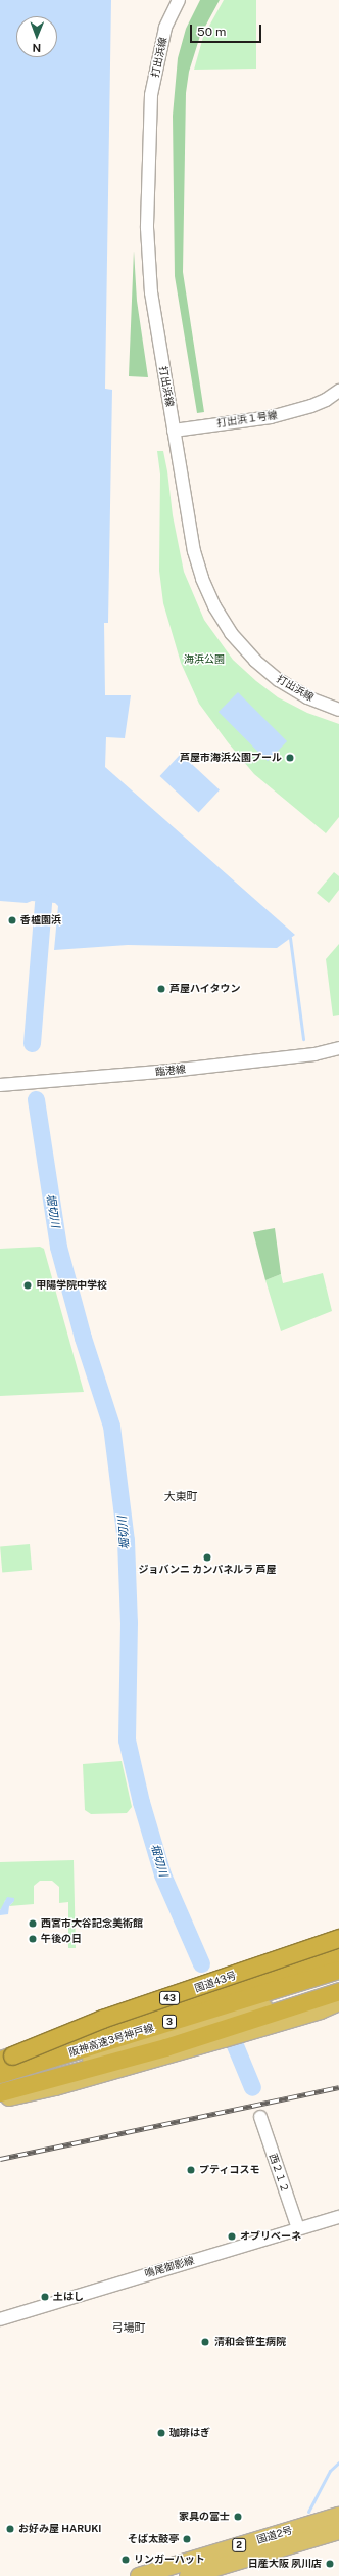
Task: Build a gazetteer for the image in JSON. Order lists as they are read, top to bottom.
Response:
{
  "streets": {
    "highway": [
      "3",
      "阪神高速3号神戸線",
      "国道2号",
      "2"
    ],
    "street": [
      "打出浜線",
      "打出浜１号線",
      "臨港線",
      "西２１２",
      "鳴尾御影線"
    ]
  },
  "crossings": [
    ["打出浜線", "打出浜１号線"],
    ["西２１２", "鳴尾御影線"]
  ],
  "districts": ["大東町", "弓場町"],
  "water": ["堀切川"],
  "parks": ["海浜公園"],
  "places": [
    "芦屋市海浜公園プール",
    "香櫨園浜",
    "芦屋ハイタウン",
    "甲陽学院中学校",
    "ジョバンニ カンパネルラ 芦屋",
    "西宮市大谷記念美術館",
    "午後の日",
    "プティコスモ",
    "オブリベーネ",
    "土はし",
    "清和会笹生病院",
    "珈琲はぎ",
    "家具の富士",
    "お好み屋 HARUKI",
    "そば太鼓亭",
    "リンガーハット",
    "日産大阪 夙川店"
  ],
  "scale_bar": "50 m",
  "north": "bottom"
}
